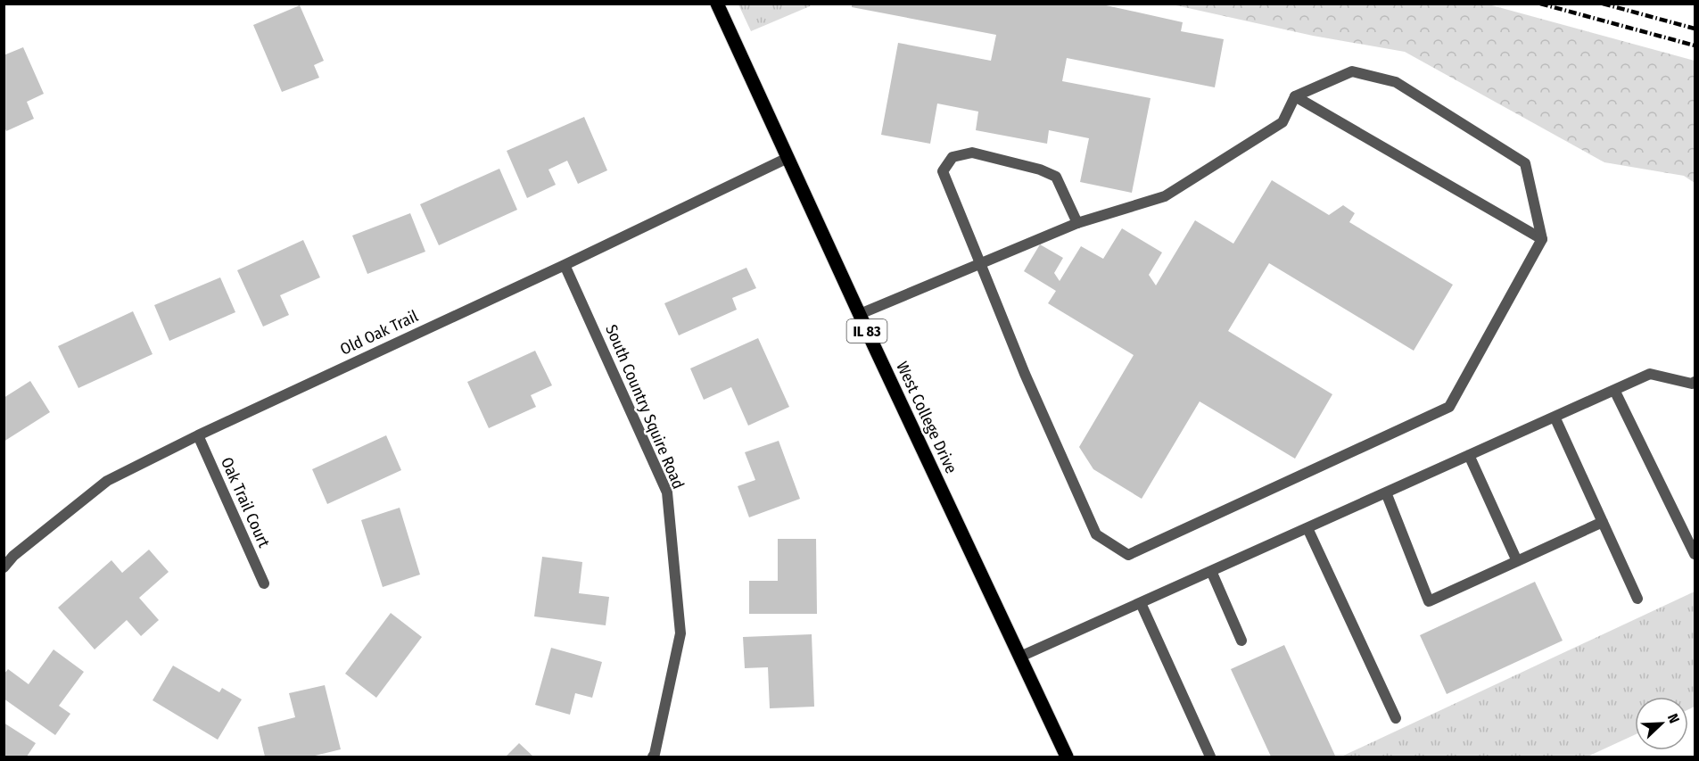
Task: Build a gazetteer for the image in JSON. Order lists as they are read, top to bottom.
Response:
{
  "streets": {
    "main road": ["IL 83", "West College Drive"],
    "street": ["Old Oak Trail", "South Country Squire Road", "Oak Trail Court"]
  },
  "crossings": [
    ["Old Oak Trail", "South Country Squire Road"],
    ["Old Oak Trail", "West College Drive"],
    ["Old Oak Trail", "Oak Trail Court"]
  ],
  "north": "top right"
}
